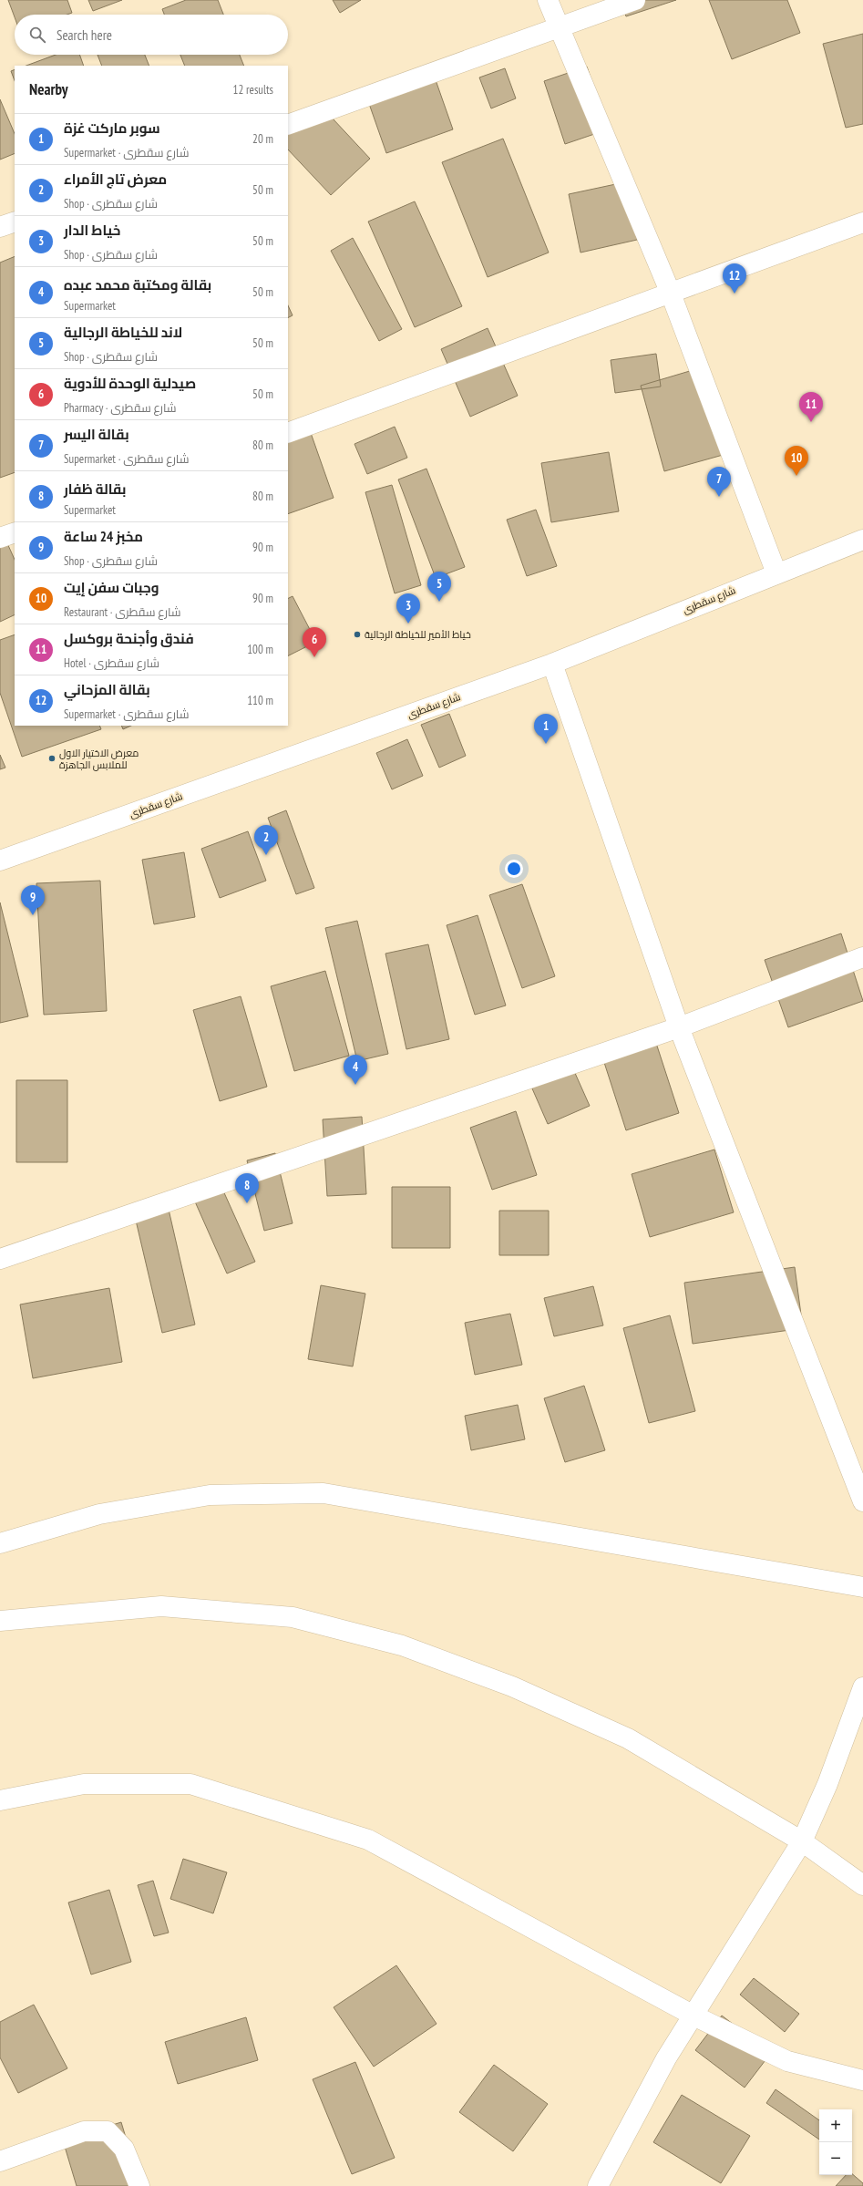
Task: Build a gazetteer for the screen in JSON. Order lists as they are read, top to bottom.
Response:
{
  "streets": {
    "street": ["شارع سقطرى"]
  },
  "places": ["خياط الأمير للخياطة الرجالية", "معرض الاختيار الاول للملابس الجاهزة"],
  "page": {
    "search": "Search here",
    "heading": ["Nearby", "12 results"],
    "list": [
      {
        "mark": "1",
        "name": "سوبر ماركت غزة",
        "note": "Supermarket · شارع سقطرى",
        "value": "20 m"
      },
      {
        "mark": "2",
        "name": "معرض تاج الأمراء",
        "note": "Shop · شارع سقطرى",
        "value": "50 m"
      },
      {
        "mark": "3",
        "name": "خياط الدار",
        "note": "Shop · شارع سقطرى",
        "value": "50 m"
      },
      {
        "mark": "4",
        "name": "بقالة ومكتبة محمد عبده",
        "note": "Supermarket",
        "value": "50 m"
      },
      {
        "mark": "5",
        "name": "لاند للخياطة الرجالية",
        "note": "Shop · شارع سقطرى",
        "value": "50 m"
      },
      {
        "mark": "6",
        "name": "صيدلية الوحدة للأدوية",
        "note": "Pharmacy · شارع سقطرى",
        "value": "50 m"
      },
      {
        "mark": "7",
        "name": "بقالة اليسر",
        "note": "Supermarket · شارع سقطرى",
        "value": "80 m"
      },
      {
        "mark": "8",
        "name": "بقالة ظفار",
        "note": "Supermarket",
        "value": "80 m"
      },
      {
        "mark": "9",
        "name": "مخبز 24 ساعة",
        "note": "Shop · شارع سقطرى",
        "value": "90 m"
      },
      {
        "mark": "10",
        "name": "وجبات سفن إيت",
        "note": "Restaurant · شارع سقطرى",
        "value": "90 m"
      },
      {
        "mark": "11",
        "name": "فندق وأجنحة بروكسل",
        "note": "Hotel · شارع سقطرى",
        "value": "100 m"
      },
      {
        "mark": "12",
        "name": "بقالة المزحاني",
        "note": "Supermarket · شارع سقطرى",
        "value": "110 m"
      }
    ],
    "pins": [
      "12",
      "11",
      "10",
      "7",
      "5",
      "3",
      "6",
      "1",
      "2",
      "9",
      "4",
      "8"
    ],
    "map_buttons": ["+", "−"]
  }
}
